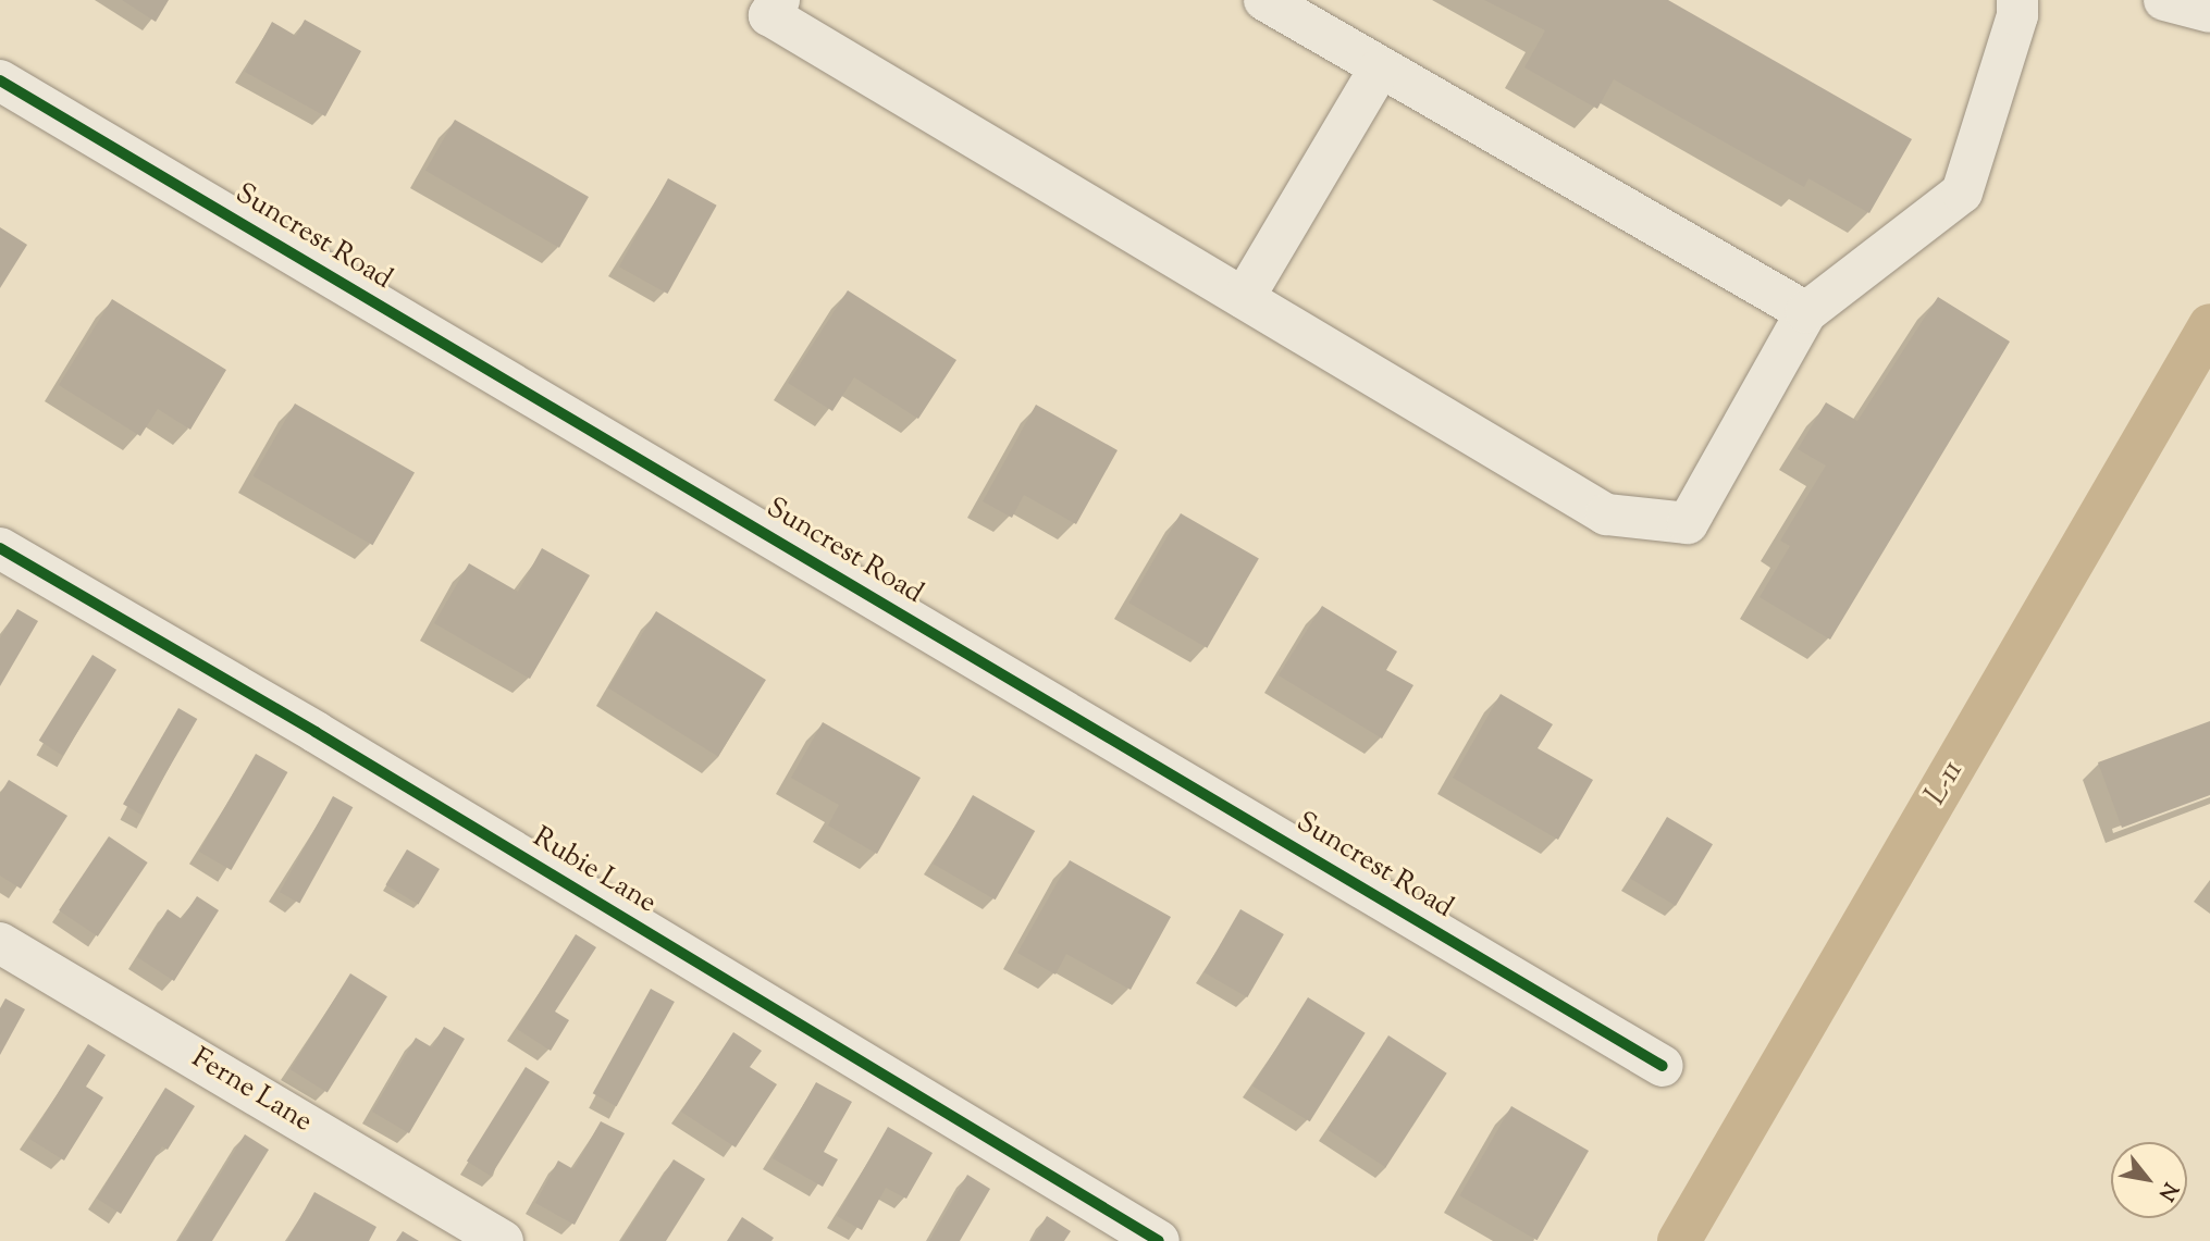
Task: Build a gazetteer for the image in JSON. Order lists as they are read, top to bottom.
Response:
{
  "streets": {
    "street": ["Suncrest Road", "Rubie Lane", "Ferne Lane"]
  },
  "water": ["L-11"],
  "north": "bottom right"
}
